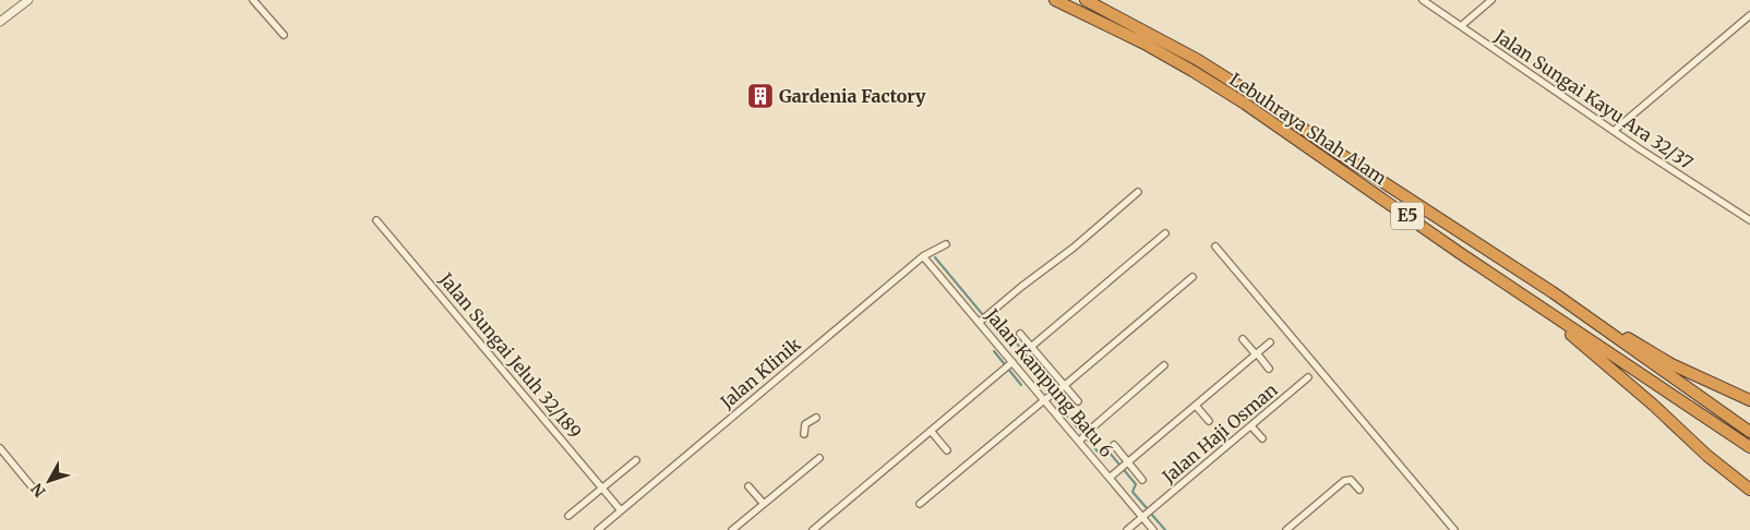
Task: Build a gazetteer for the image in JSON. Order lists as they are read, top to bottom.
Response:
{
  "streets": {
    "highway": ["Lebuhraya Shah Alam", "E5"],
    "street": [
      "Jalan Sungai Kayu Ara 32/37",
      "Jalan Sungai Jeluh 32/189",
      "Jalan Klinik",
      "Jalan Kampung Batu 6",
      "Jalan Haji Osman"
    ]
  },
  "crossings": [
    ["Jalan Sungai Jeluh 32/189", "Jalan Klinik"],
    ["Jalan Klinik", "Jalan Kampung Batu 6"],
    ["Jalan Kampung Batu 6", "Jalan Haji Osman"]
  ],
  "places": {
    "building": ["Gardenia Factory"]
  },
  "north": "bottom left"
}
